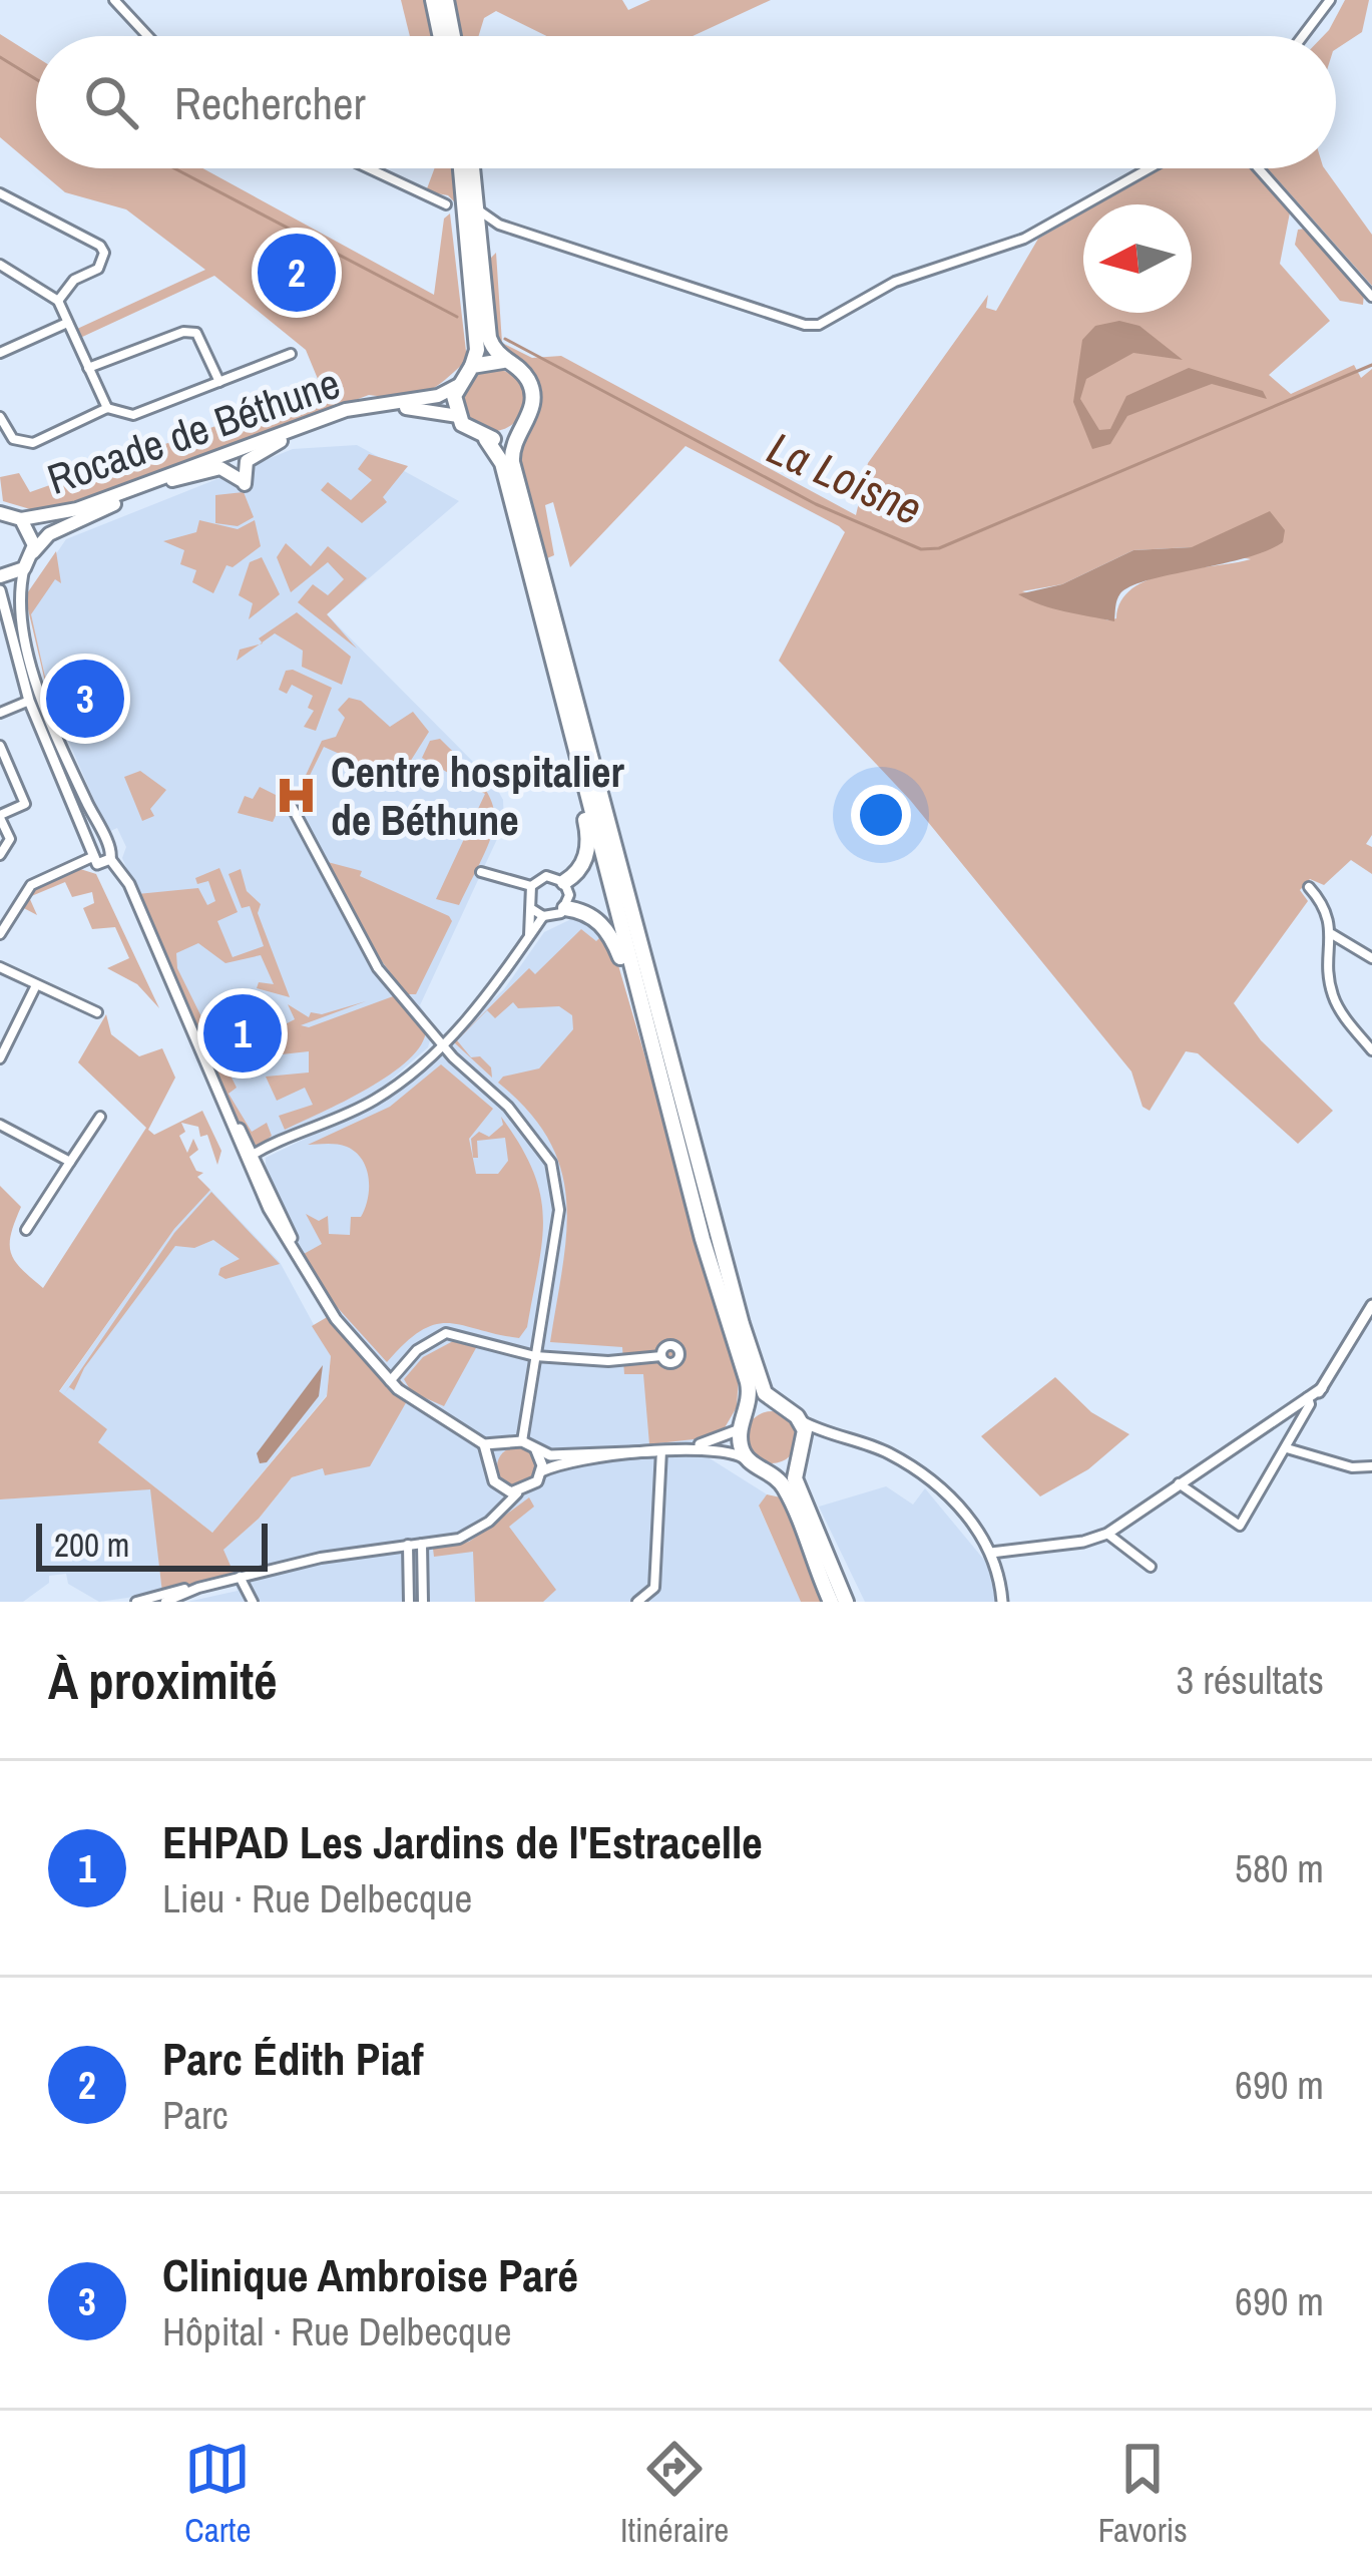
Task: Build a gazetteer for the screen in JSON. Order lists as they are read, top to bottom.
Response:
{
  "streets": {
    "main road": ["Rocade de Béthune"]
  },
  "water": ["La Loisne"],
  "places": {
    "hospital": ["Centre hospitalier de Béthune"]
  },
  "scale_bar": "200 m",
  "north": "left",
  "page": {
    "search": "Rechercher",
    "pins": ["2", "3", "1"],
    "scale": "200 m",
    "heading": ["À proximité", "3 résultats"],
    "list": [
      {
        "mark": "1",
        "name": "EHPAD Les Jardins de l'Estracelle",
        "note": "Lieu · Rue Delbecque",
        "value": "580 m"
      },
      {
        "mark": "2",
        "name": "Parc Édith Piaf",
        "note": "Parc",
        "value": "690 m"
      },
      {
        "mark": "3",
        "name": "Clinique Ambroise Paré",
        "note": "Hôpital · Rue Delbecque",
        "value": "690 m"
      }
    ],
    "nav": ["Carte", "Itinéraire", "Favoris"]
  }
}
